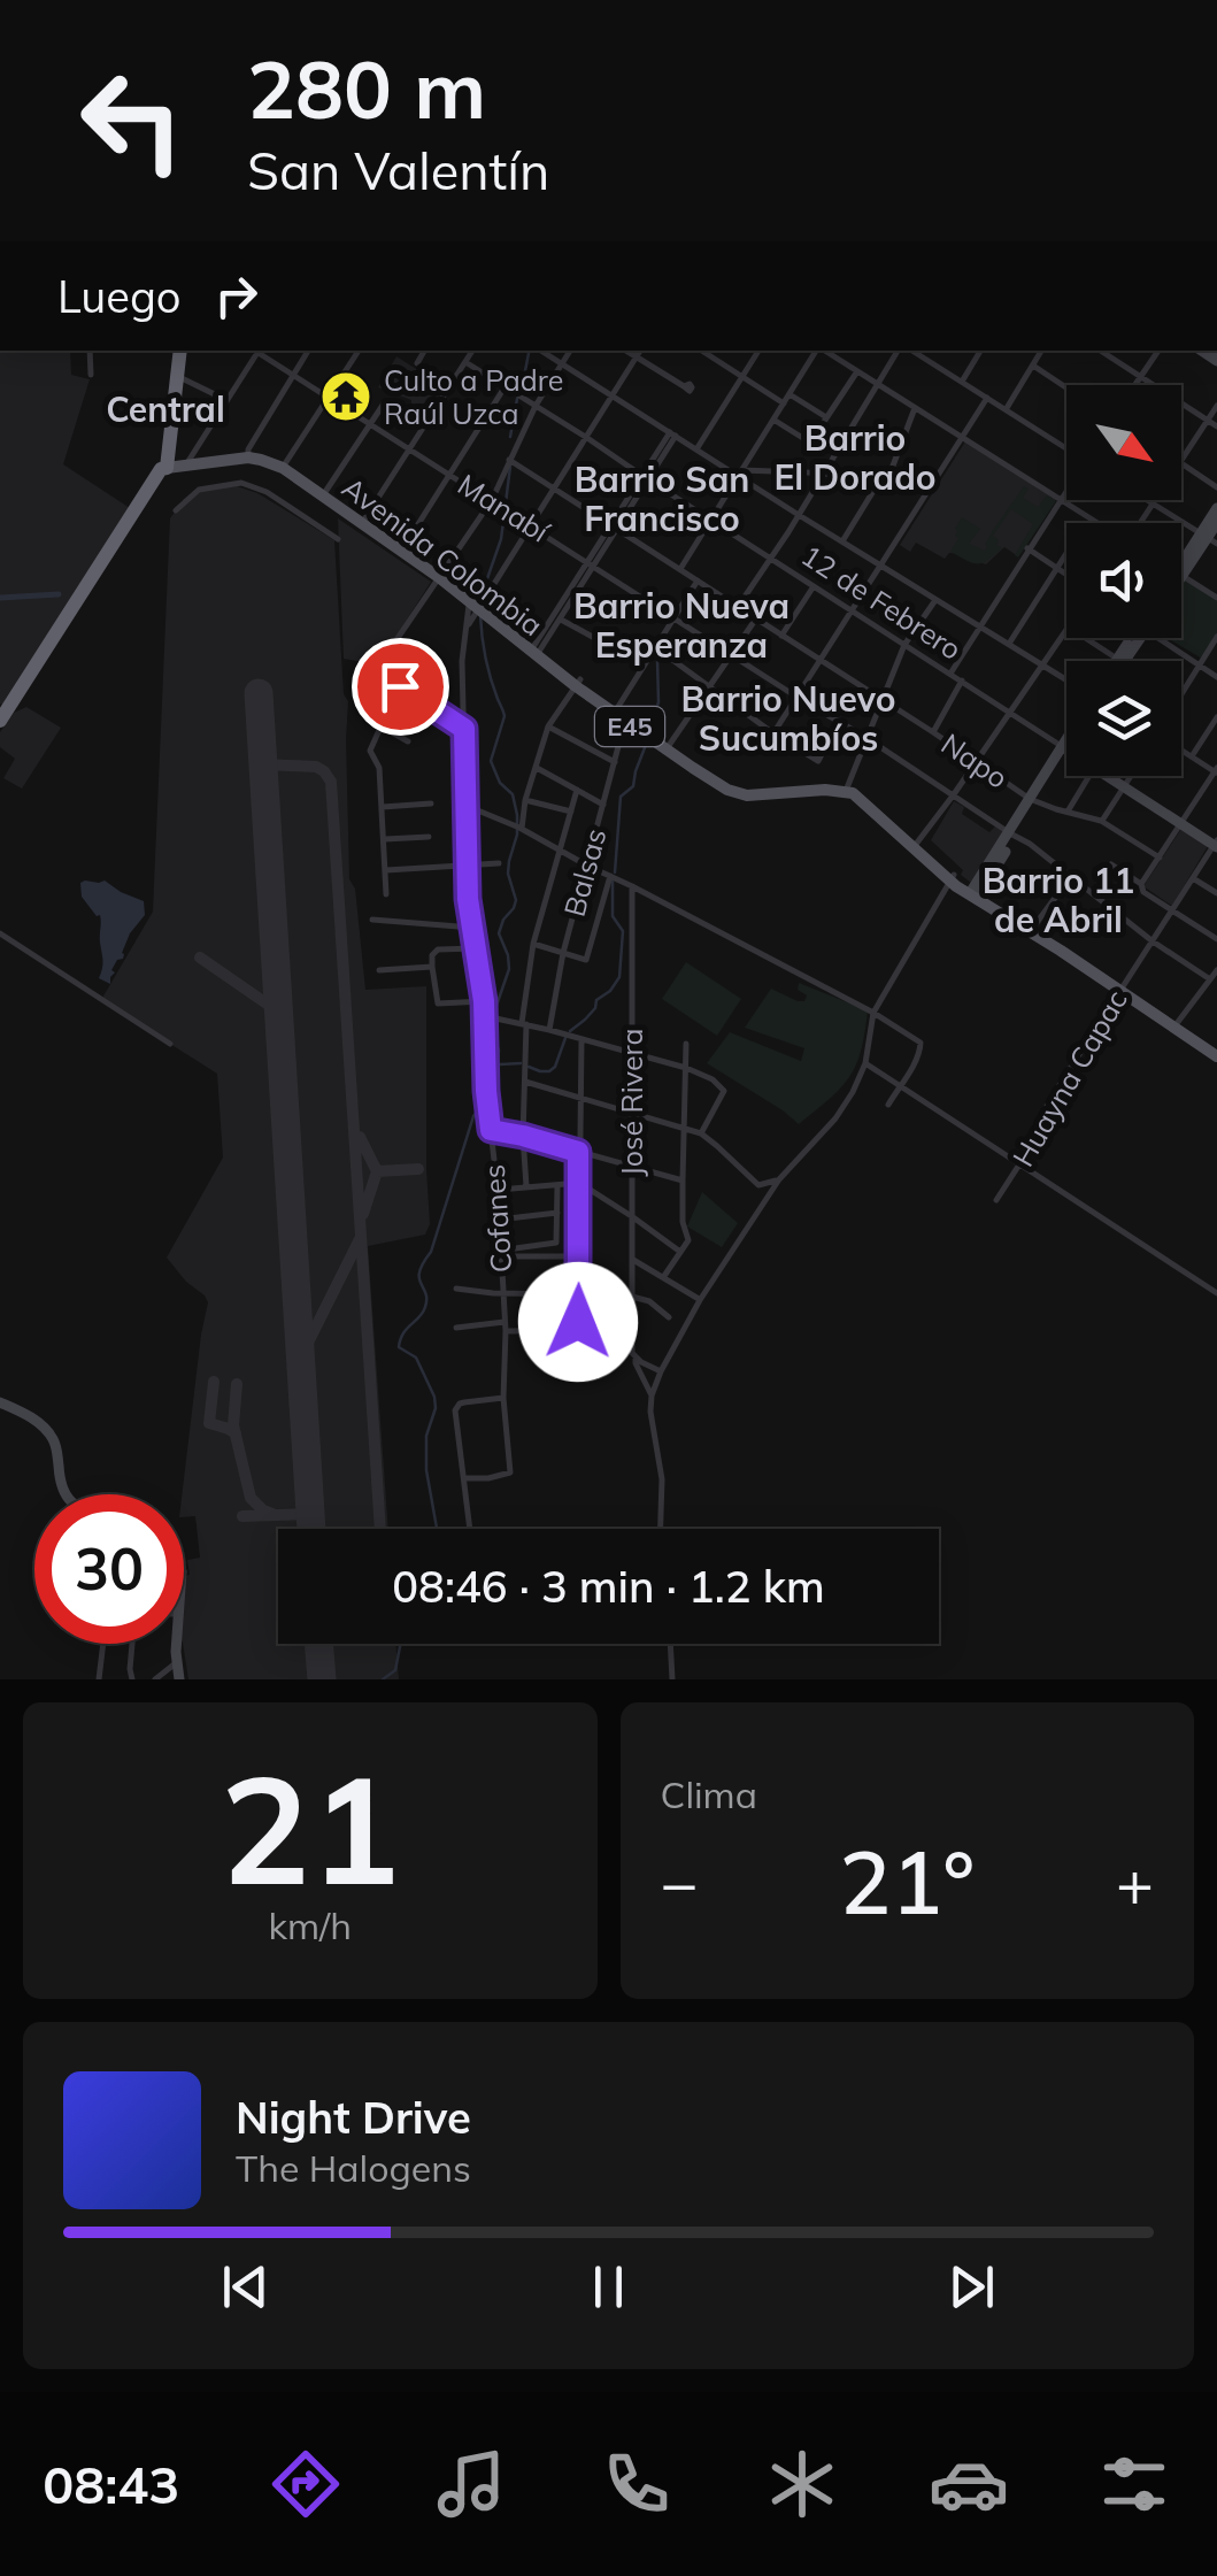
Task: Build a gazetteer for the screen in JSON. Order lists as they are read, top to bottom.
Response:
{
  "streets": {
    "main road": ["Avenida Colombia", "12 de Febrero", "E45"],
    "street": [
      "Manabí",
      "Napo",
      "Balsas",
      "Huayna Capac",
      "José Rivera",
      "Cofanes"
    ]
  },
  "crossings": [
    ["Manabí", "Balsas"],
    ["Manabí", "Huayna Capac"],
    ["Manabí", "Cofanes"],
    ["Avenida Colombia", "Balsas"],
    ["Avenida Colombia", "Cofanes"],
    ["12 de Febrero", "Huayna Capac"],
    ["12 de Febrero", "Cofanes"],
    ["Napo", "Balsas"],
    ["Napo", "Cofanes"]
  ],
  "districts": [
    "Central",
    "Barrio El Dorado",
    "Barrio San Francisco",
    "Barrio Nueva Esperanza",
    "Barrio Nuevo Sucumbíos",
    "Barrio 11 de Abril"
  ],
  "places": {
    "temple": ["Culto a Padre Raúl Uzca"]
  },
  "north": "bottom right",
  "page": {
    "turn": ["280 m", "San Valentín"],
    "then": "Luego",
    "limit": "30",
    "trip": "08:46 · 3 min · 1.2 km",
    "tile": [
      ["21", "km/h"],
      "Clima"
    ],
    "heat": ["−", "21°", "+"],
    "song": ["Night Drive", "The Halogens"],
    "tabs": "08:43"
  }
}
